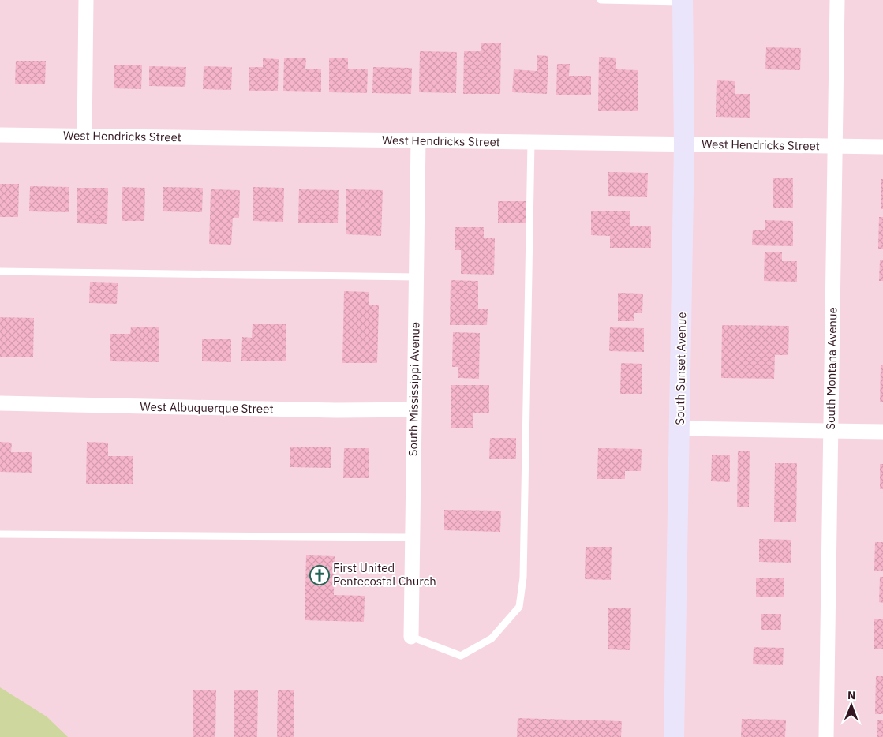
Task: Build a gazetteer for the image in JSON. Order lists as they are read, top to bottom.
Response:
{
  "streets": {
    "main road": ["South Sunset Avenue"],
    "street": [
      "West Hendricks Street",
      "South Montana Avenue",
      "South Mississippi Avenue",
      "West Albuquerque Street"
    ]
  },
  "crossings": [
    ["West Hendricks Street", "South Sunset Avenue"],
    ["West Hendricks Street", "South Montana Avenue"],
    ["West Hendricks Street", "South Mississippi Avenue"],
    ["South Mississippi Avenue", "West Albuquerque Street"]
  ],
  "places": {
    "church": ["First United Pentecostal Church"]
  },
  "north": "top"
}
